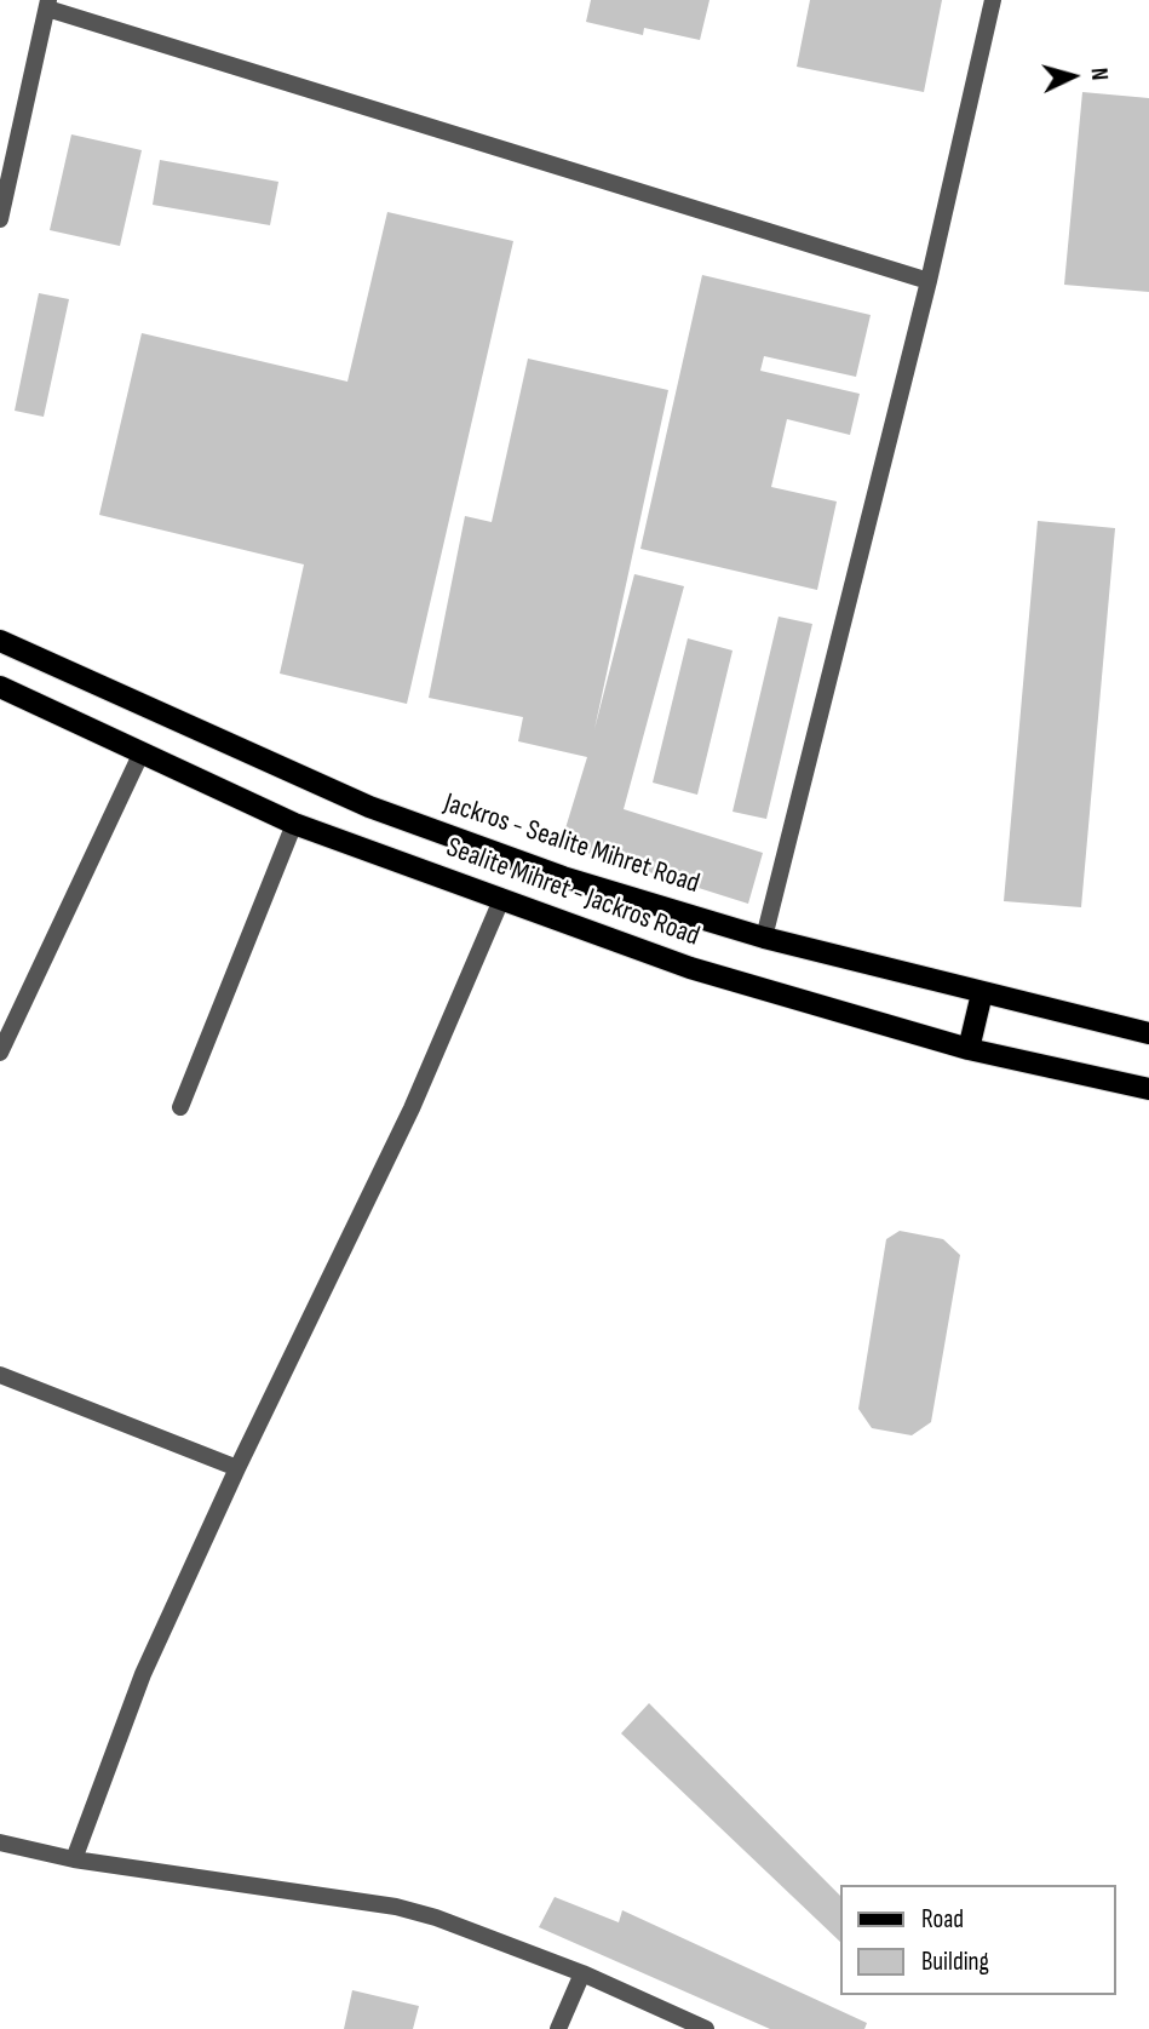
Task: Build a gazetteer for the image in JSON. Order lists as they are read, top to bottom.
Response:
{
  "streets": {
    "main road": ["Jackros - Sealite Mihret Road", "Sealite Mihret - Jackros Road"]
  },
  "legend": ["Road", "Building"],
  "north": "right"
}
